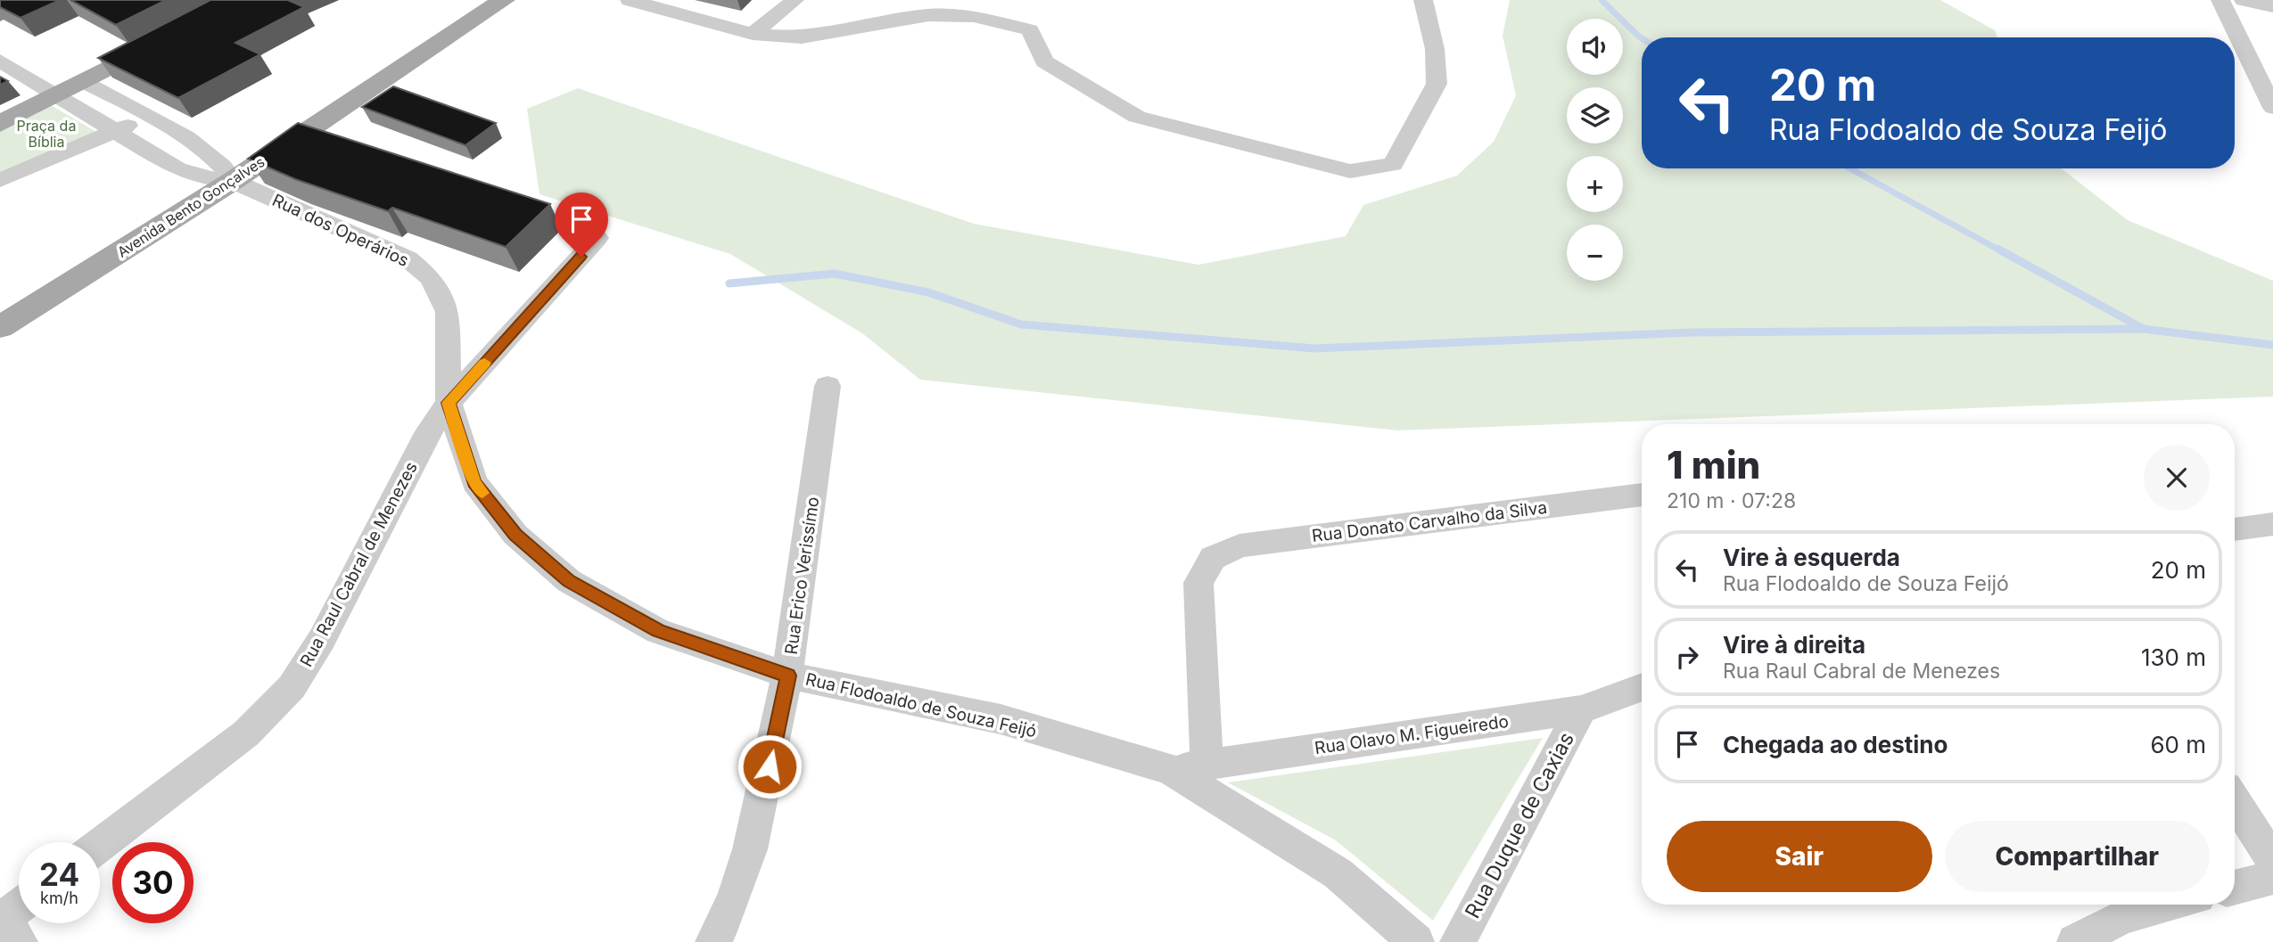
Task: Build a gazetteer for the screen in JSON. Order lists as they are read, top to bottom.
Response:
{
  "streets": {
    "main road": ["Avenida Bento Gonçalves"],
    "street": [
      "Rua dos Operários",
      "Rua Donato Carvalho da Silva",
      "Rua Raul Cabral de Menezes",
      "Rua Erico Verissímo",
      "Rua Flodoaldo de Souza Feijó",
      "Rua Olavo M. Figueiredo",
      "Rua Duque de Caxias"
    ]
  },
  "crossings": [
    ["Avenida Bento Gonçalves", "Rua dos Operários"],
    ["Rua dos Operários", "Rua Raul Cabral de Menezes"],
    ["Rua dos Operários", "Rua Flodoaldo de Souza Feijó"],
    ["Rua Donato Carvalho da Silva", "Rua Olavo M. Figueiredo"],
    ["Rua Raul Cabral de Menezes", "Rua Flodoaldo de Souza Feijó"],
    ["Rua Erico Verissímo", "Rua Flodoaldo de Souza Feijó"],
    ["Rua Flodoaldo de Souza Feijó", "Rua Olavo M. Figueiredo"],
    ["Rua Olavo M. Figueiredo", "Rua Duque de Caxias"]
  ],
  "parks": ["Praça da Bíblia"],
  "page": {
    "map_buttons": ["+", "−"],
    "turn": ["20 m", "Rua Flodoaldo de Souza Feijó"],
    "heading": ["1 min", "210 m · 07:28"],
    "list": [
      {
        "name": "Vire à esquerda",
        "note": "Rua Flodoaldo de Souza Feijó",
        "value": "20 m"
      },
      {
        "name": "Vire à direita",
        "note": "Rua Raul Cabral de Menezes",
        "value": "130 m"
      },
      {
        "name": "Chegada ao destino",
        "value": "60 m"
      }
    ],
    "buttons": ["Sair", "Compartilhar"],
    "speed": "24 km/h",
    "limit": "30"
  }
}
